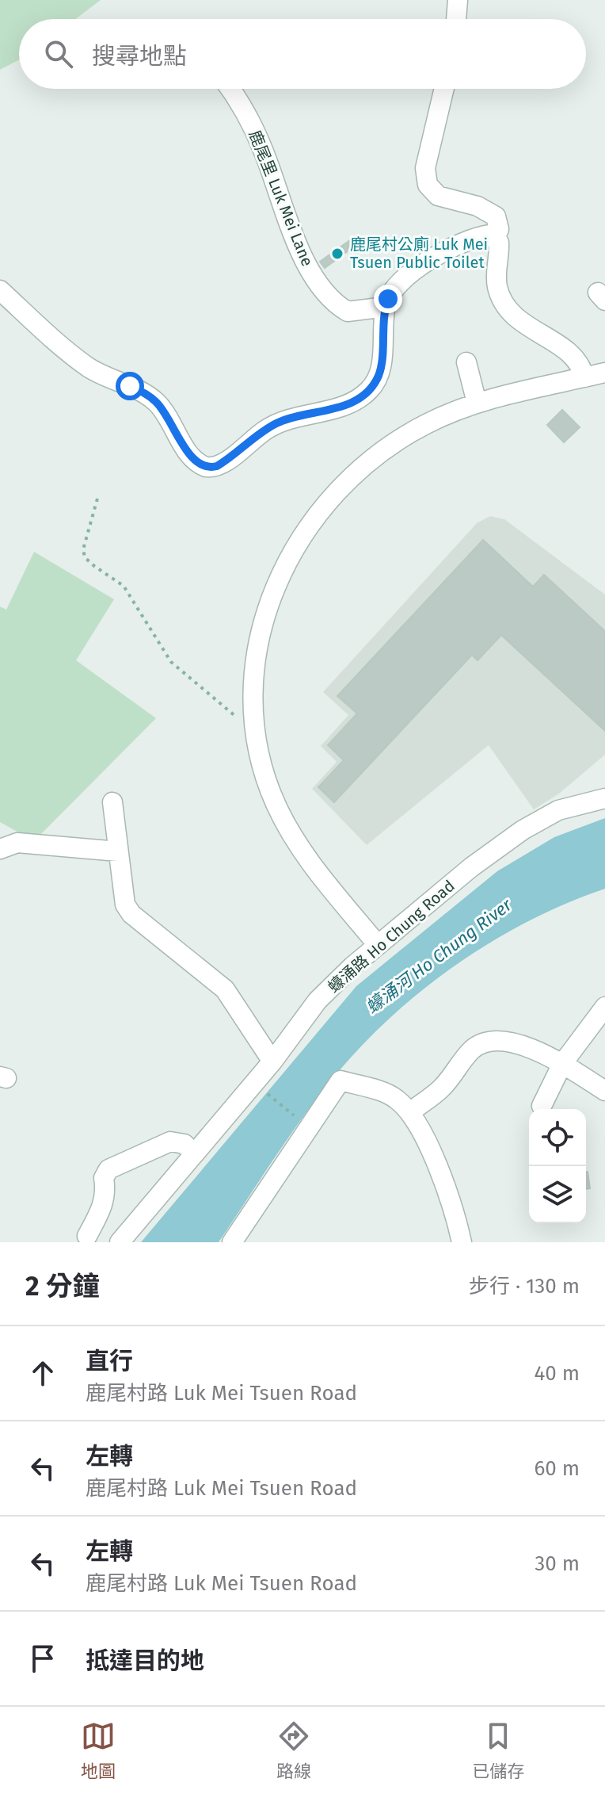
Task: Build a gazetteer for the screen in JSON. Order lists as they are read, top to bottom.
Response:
{
  "streets": {
    "street": ["鹿尾里 Luk Mei Lane", "蠔涌路 Ho Chung Road"]
  },
  "water": ["蠔涌河 Ho Chung River"],
  "places": ["鹿尾村公廁 Luk Mei Tsuen Public Toilet"],
  "page": {
    "search": "搜尋地點",
    "heading": ["2 分鐘", "步行 · 130 m"],
    "list": [
      ["直行", "鹿尾村路 Luk Mei Tsuen Road", "40 m"],
      ["左轉", "鹿尾村路 Luk Mei Tsuen Road", "60 m"],
      ["左轉", "鹿尾村路 Luk Mei Tsuen Road", "30 m"],
      "抵達目的地"
    ],
    "nav": ["地圖", "路線", "已儲存"]
  }
}
